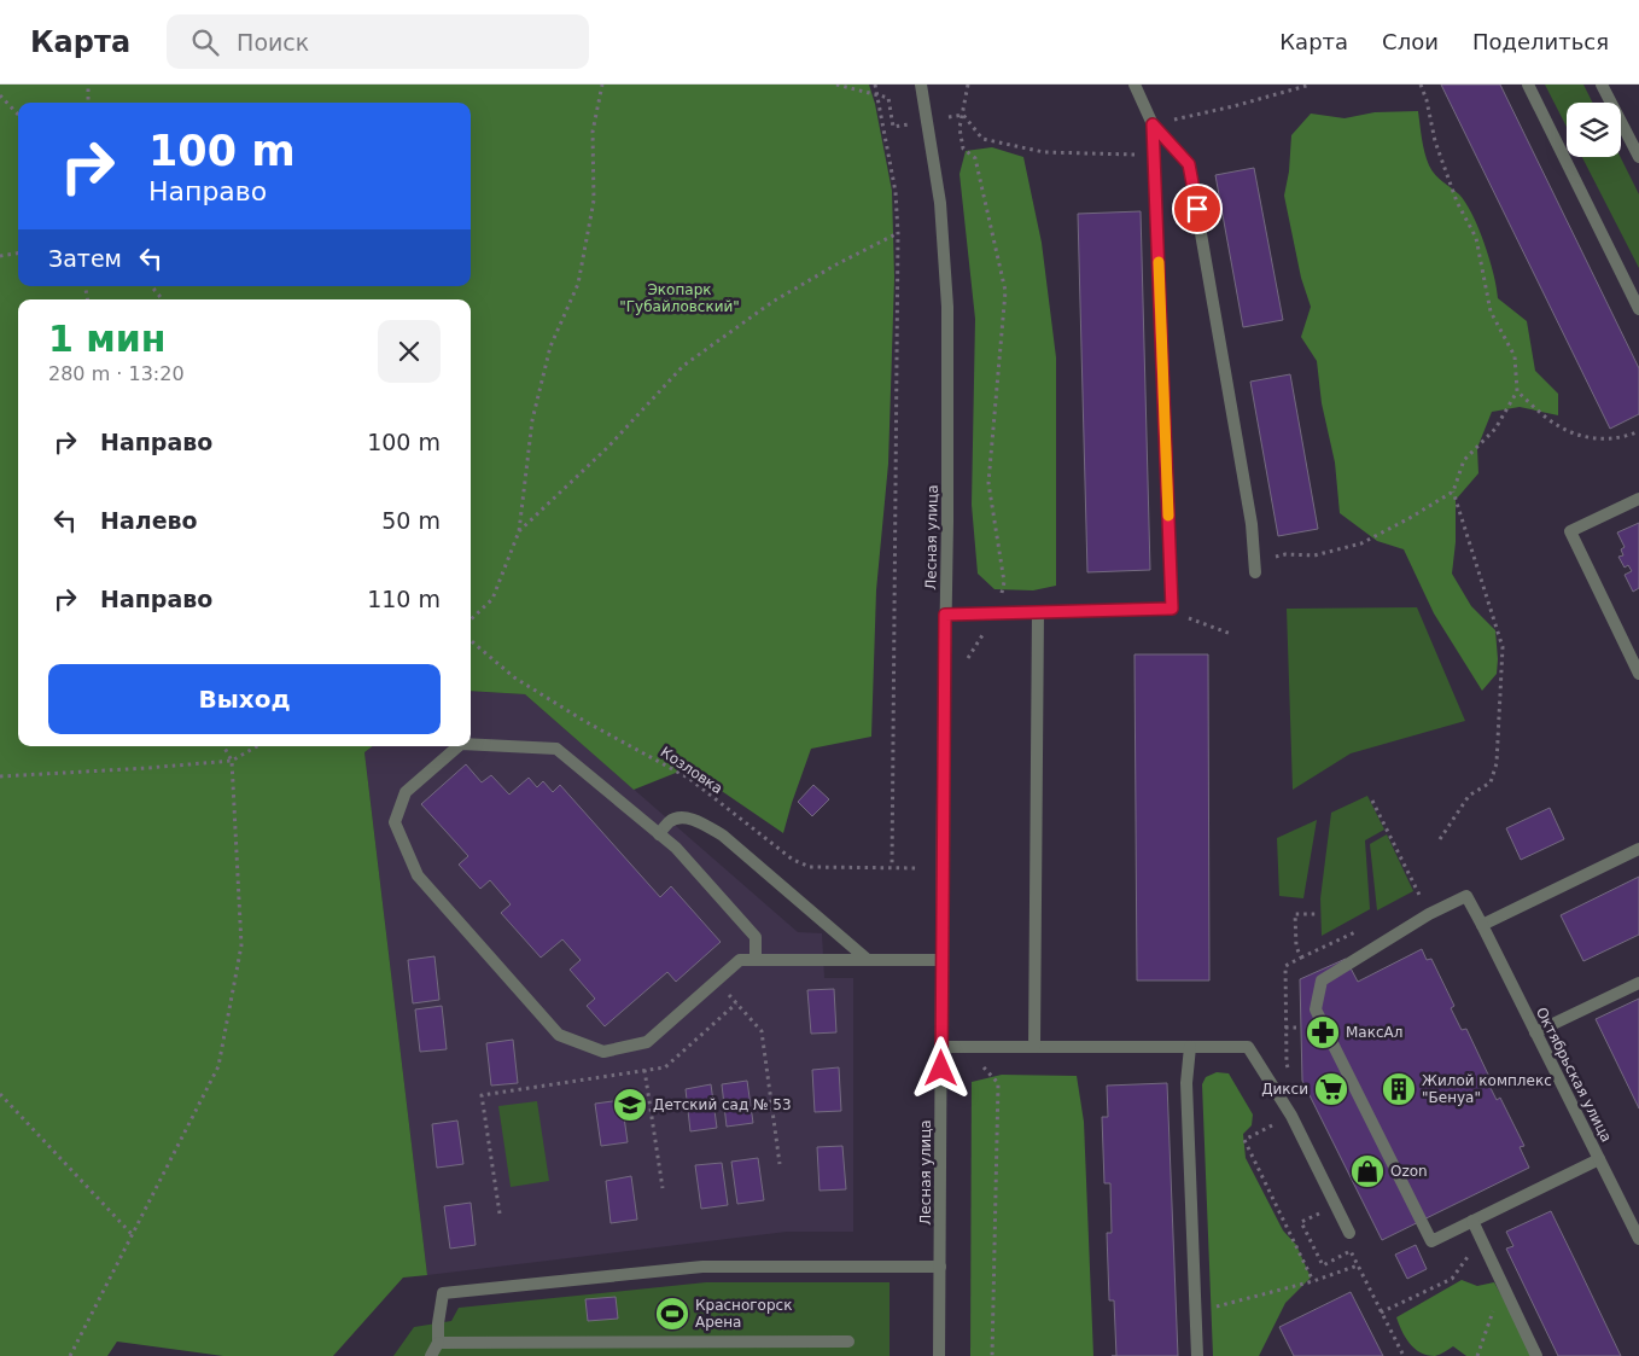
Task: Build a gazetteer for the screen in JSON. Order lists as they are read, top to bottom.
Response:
{
  "streets": {
    "street": ["Лесная улица", "Октябрьская улица"],
    "path": ["Козловка"]
  },
  "parks": ["Экопарк \"Губайловский\""],
  "places": {
    "pharmacy": ["МаксАл"],
    "supermarket": ["Дикси"],
    "building": ["Жилой комплекс \"Бенуа\""],
    "school or university": ["Детский сад № 53"],
    "shop": ["Ozon"],
    "sports": ["Красногорск Арена"]
  },
  "page": {
    "header": "Карта",
    "search": "Поиск",
    "nav": ["Карта", "Слои", "Поделиться"],
    "turn": ["100 m", "Направо"],
    "then": "Затем",
    "heading": ["1 мин", "280 m · 13:20"],
    "list": [
      {
        "name": "Направо",
        "value": "100 m"
      },
      {
        "name": "Налево",
        "value": "50 m"
      },
      {
        "name": "Направо",
        "value": "110 m"
      }
    ],
    "buttons": "Выход"
  }
}
